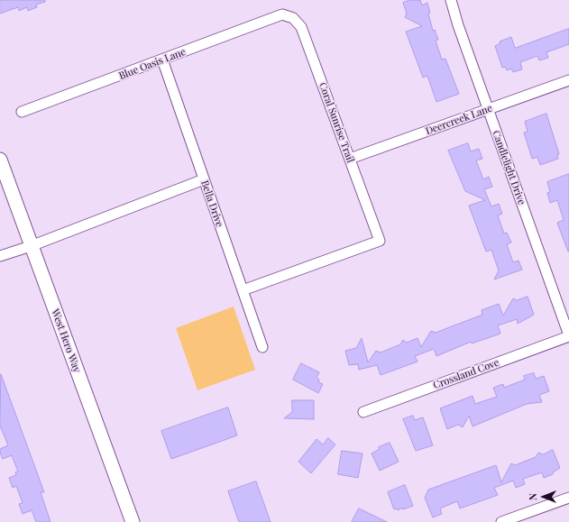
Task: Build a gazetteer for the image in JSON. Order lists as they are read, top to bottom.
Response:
{
  "streets": {
    "main road": ["West Hero Way"],
    "street": [
      "Blue Oasis Lane",
      "Deercreek Lane",
      "Coral Sunrise Trail",
      "Candlelight Drive",
      "Bella Drive",
      "Crossland Cove"
    ]
  },
  "crossings": [
    ["Blue Oasis Lane", "Coral Sunrise Trail"],
    ["Blue Oasis Lane", "Bella Drive"],
    ["Deercreek Lane", "Coral Sunrise Trail"],
    ["Deercreek Lane", "Candlelight Drive"],
    ["Coral Sunrise Trail", "Bella Drive"],
    ["Candlelight Drive", "Crossland Cove"]
  ],
  "north": "left"
}
